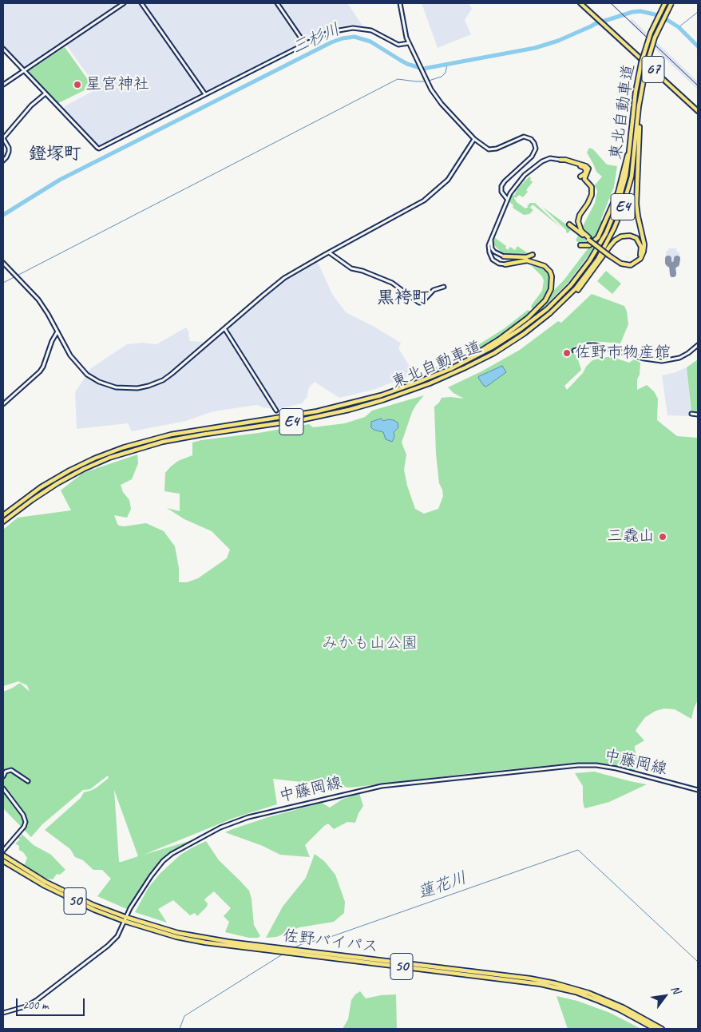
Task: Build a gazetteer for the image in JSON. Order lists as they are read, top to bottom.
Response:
{
  "streets": {
    "highway": [
      "東北自動車道",
      "E4",
      "50",
      "佐野バイパス"
    ],
    "main road": ["67", "中藤岡線"]
  },
  "crossings": [
    ["中藤岡線", "佐野バイパス"]
  ],
  "districts": ["鐙塚町", "黒袴町"],
  "water": ["三杉川", "蓮花川"],
  "parks": ["みかも山公園"],
  "places": ["星宮神社", "佐野市物産館", "三毳山"],
  "scale_bar": "200 m",
  "north": "top right"
}
